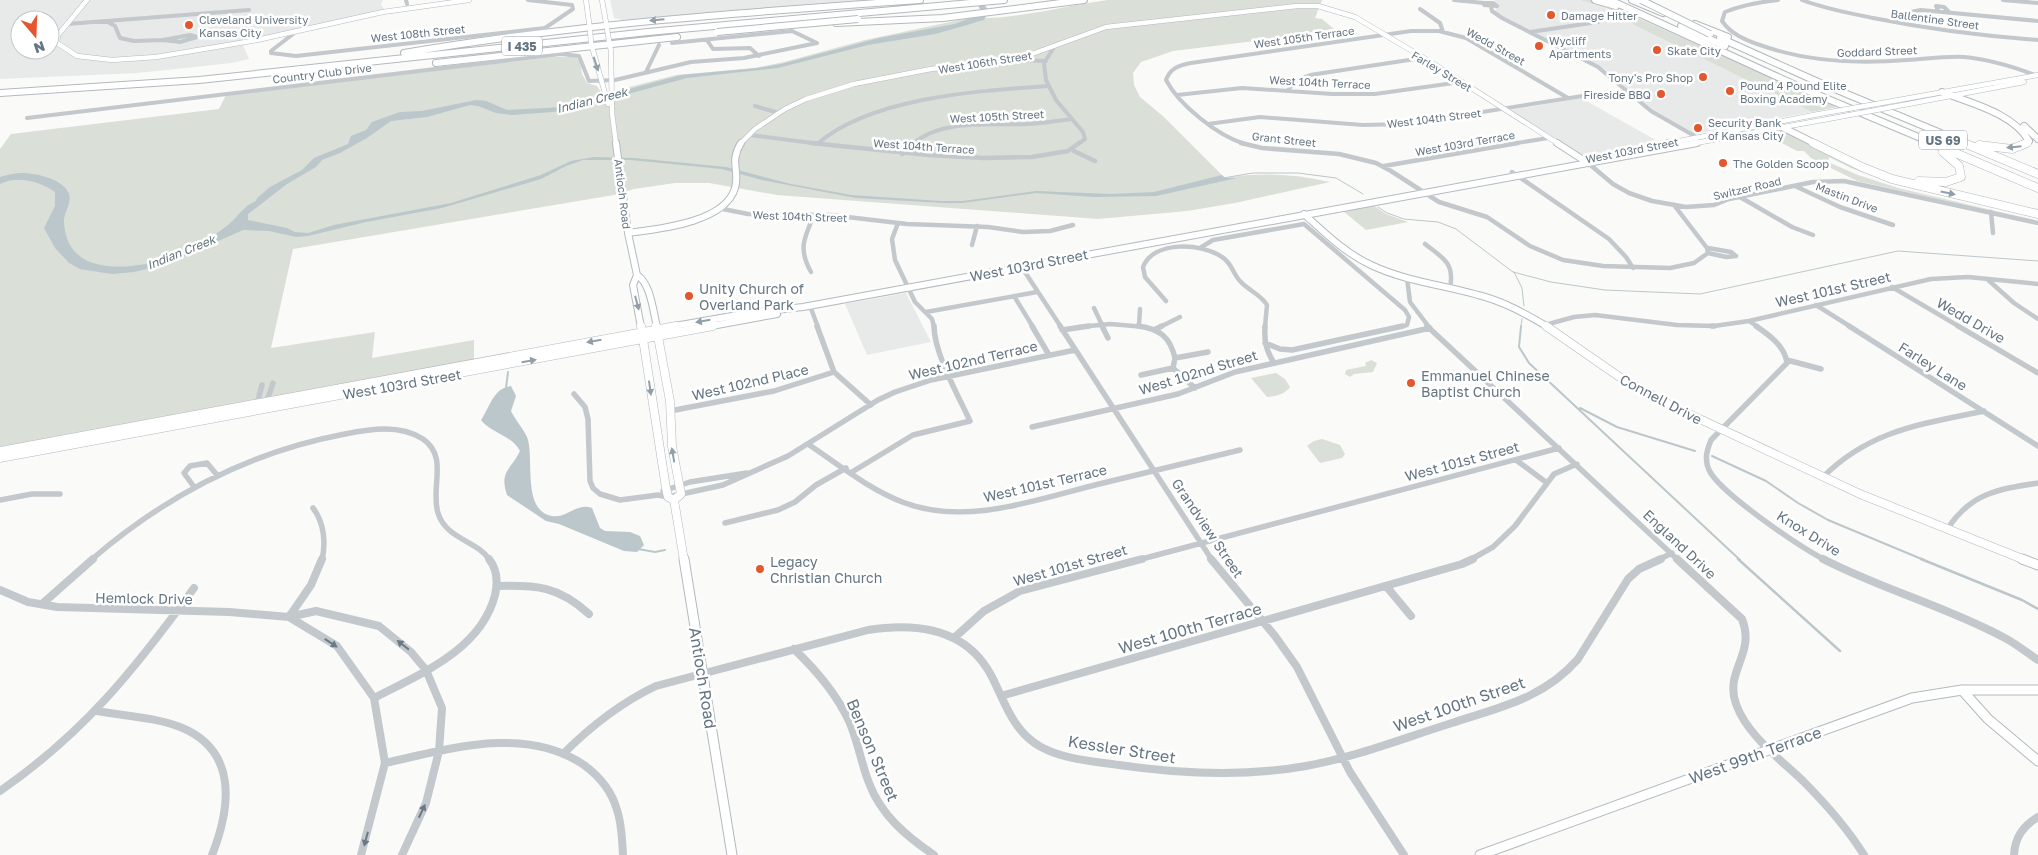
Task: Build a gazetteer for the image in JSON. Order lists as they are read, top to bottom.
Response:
{
  "streets": {
    "highway": ["I 435", "US 69"],
    "main road": [
      "West 106th Street",
      "Farley Street",
      "West 103rd Street",
      "Antioch Road",
      "Connell Drive",
      "West 99th Terrace"
    ],
    "street": [
      "Ballentine Street",
      "West 108th Street",
      "West 105th Terrace",
      "Wedd Street",
      "Goddard Street",
      "Country Club Drive",
      "West 104th Terrace",
      "West 105th Street",
      "West 104th Street",
      "Grant Street",
      "West 103rd Terrace",
      "Switzer Road",
      "Mastin Drive",
      "West 101st Street",
      "Wedd Drive",
      "West 102nd Terrace",
      "Farley Lane",
      "West 102nd Street",
      "West 102nd Place",
      "West 101st Terrace",
      "Grandview Street",
      "Knox Drive",
      "England Drive",
      "Hemlock Drive",
      "West 100th Terrace",
      "West 100th Street",
      "Kessler Street",
      "Benson Street"
    ]
  },
  "crossings": [
    ["West 105th Terrace", "Wedd Street"],
    ["West 105th Terrace", "Farley Street"],
    ["West 105th Terrace", "Grant Street"],
    ["Wedd Street", "West 104th Street"],
    ["Goddard Street", "West 103rd Street"],
    ["West 106th Street", "Farley Street"],
    ["West 106th Street", "West 104th Terrace"],
    ["Farley Street", "West 104th Terrace"],
    ["Farley Street", "West 104th Street"],
    ["Farley Street", "West 103rd Terrace"],
    ["Farley Street", "West 103rd Street"],
    ["Farley Street", "Switzer Road"],
    ["Country Club Drive", "Antioch Road"],
    ["West 104th Terrace", "West 105th Street"],
    ["West 104th Terrace", "Grant Street"],
    ["West 104th Street", "Grant Street"],
    ["Grant Street", "West 103rd Terrace"],
    ["Grant Street", "West 103rd Street"],
    ["West 103rd Street", "Switzer Road"],
    ["West 103rd Street", "Antioch Road"],
    ["West 103rd Street", "Connell Drive"],
    ["West 103rd Street", "Grandview Street"],
    ["Switzer Road", "Mastin Drive"],
    ["Antioch Road", "West 102nd Terrace"],
    ["Antioch Road", "West 102nd Place"],
    ["West 101st Street", "Wedd Drive"],
    ["West 101st Street", "Farley Lane"],
    ["West 101st Street", "Connell Drive"],
    ["West 101st Street", "Grandview Street"],
    ["West 101st Street", "England Drive"],
    ["West 101st Street", "Kessler Street"],
    ["West 102nd Terrace", "West 101st Terrace"],
    ["West 102nd Terrace", "Grandview Street"],
    ["West 102nd Street", "Grandview Street"],
    ["West 102nd Street", "England Drive"],
    ["Connell Drive", "Knox Drive"],
    ["Connell Drive", "England Drive"],
    ["West 101st Terrace", "Grandview Street"],
    ["Grandview Street", "West 100th Terrace"],
    ["Grandview Street", "West 100th Street"],
    ["Grandview Street", "Kessler Street"],
    ["England Drive", "West 100th Terrace"],
    ["England Drive", "West 100th Street"],
    ["England Drive", "West 99th Terrace"],
    ["West 100th Terrace", "Kessler Street"],
    ["West 100th Street", "Kessler Street"]
  ],
  "water": ["Indian Creek"],
  "places": [
    "Damage Hitter",
    "Cleveland University Kansas City",
    "Wycliff Apartments",
    "Skate City",
    "Tony's Pro Shop",
    "Pound 4 Pound Elite Boxing Academy",
    "Fireside BBQ",
    "Security Bank of Kansas City",
    "The Golden Scoop",
    "Unity Church of Overland Park",
    "Emmanuel Chinese Baptist Church",
    "Legacy Christian Church"
  ],
  "north": "bottom"
}
